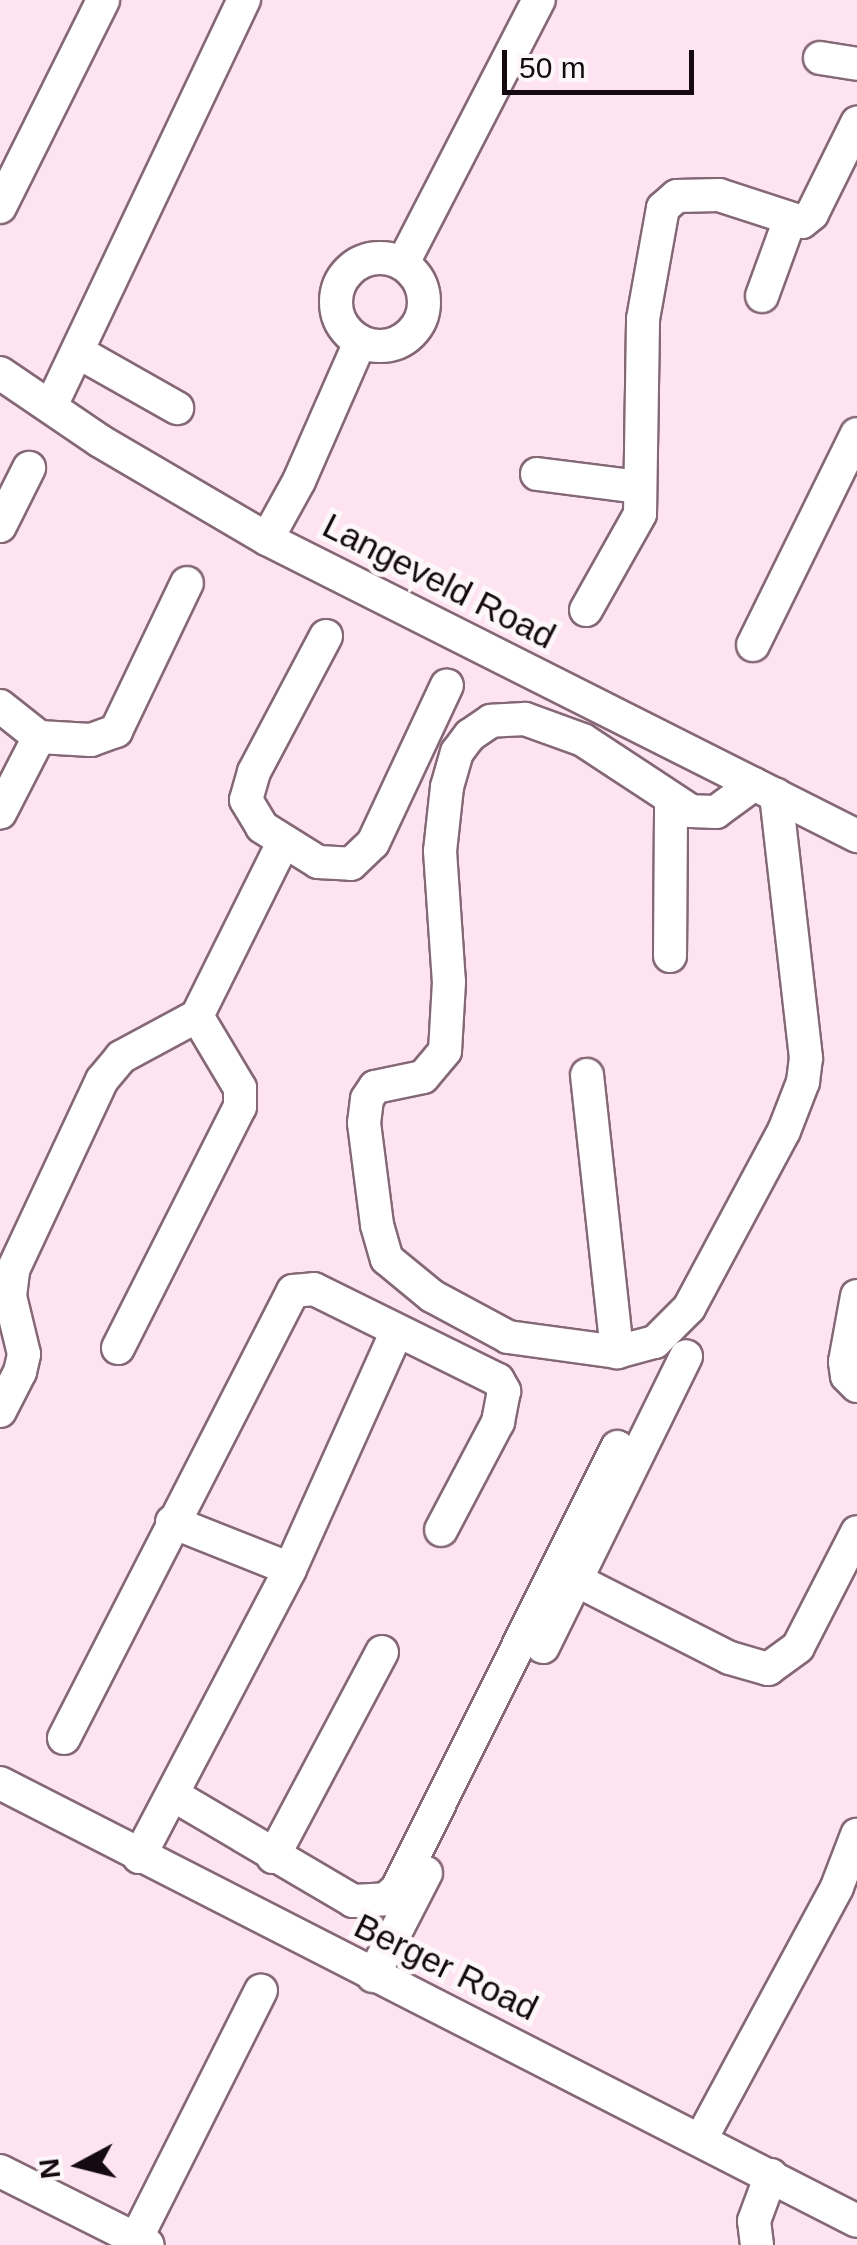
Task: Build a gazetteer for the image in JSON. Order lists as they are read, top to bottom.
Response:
{
  "streets": {
    "street": ["Langeveld Road", "Berger Road"]
  },
  "scale_bar": "50 m",
  "north": "left"
}
